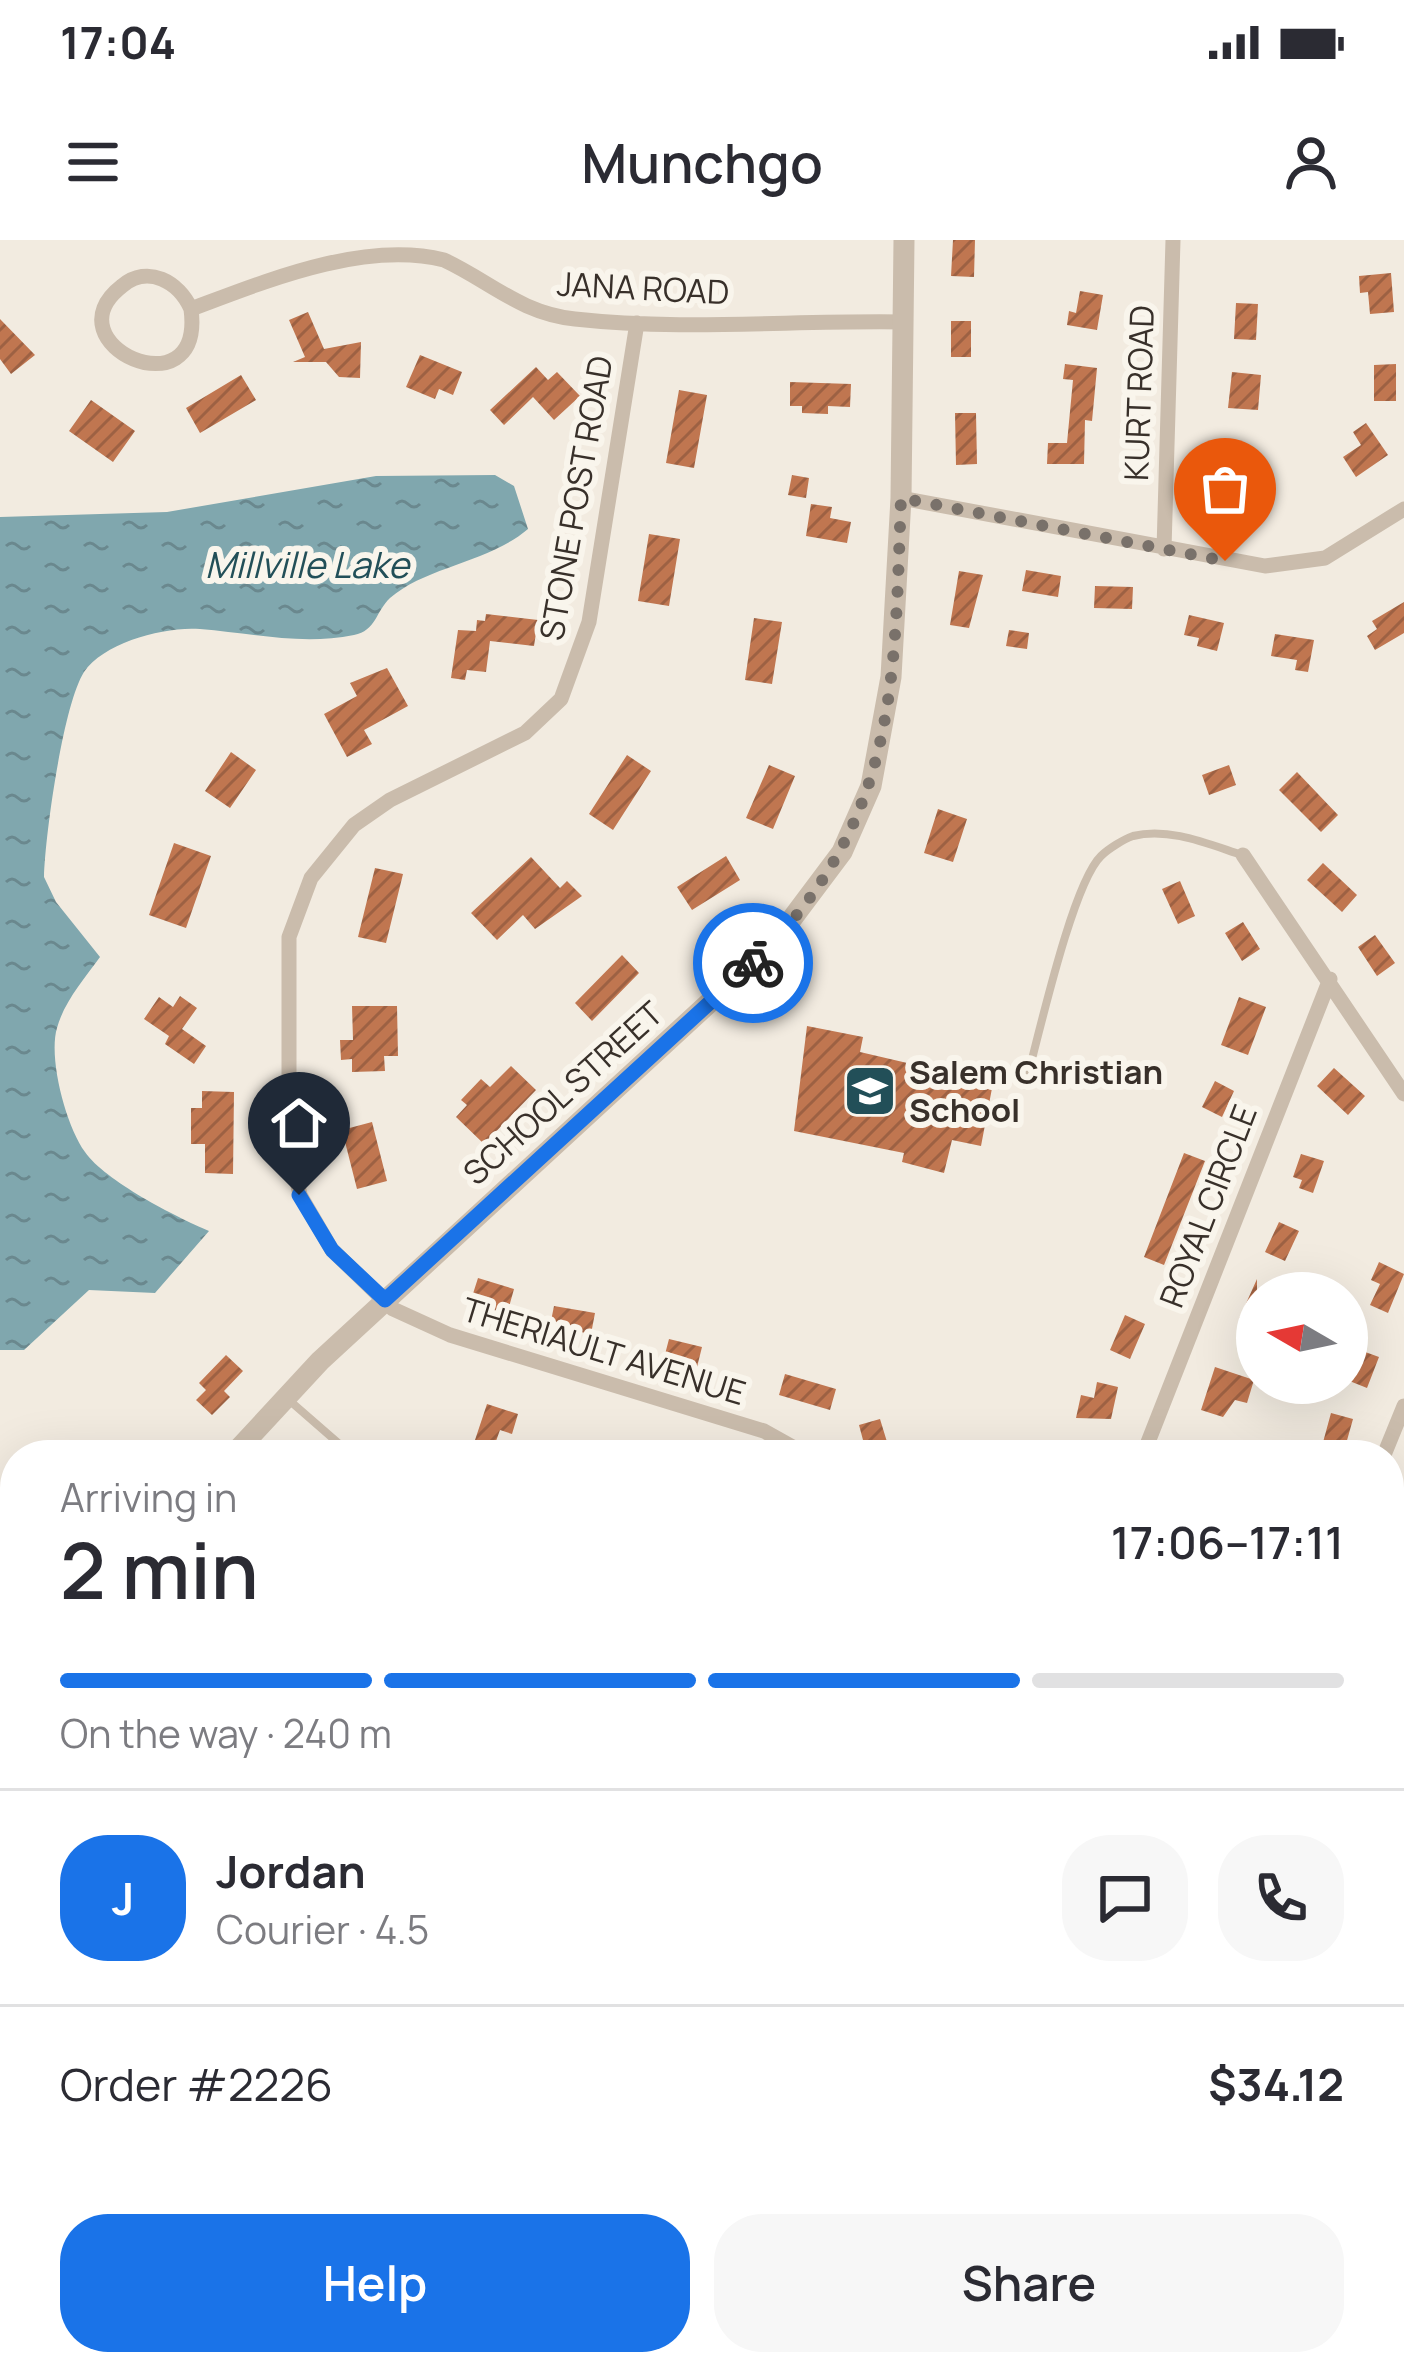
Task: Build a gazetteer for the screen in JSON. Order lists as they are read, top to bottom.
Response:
{
  "streets": {
    "street": [
      "JANA ROAD",
      "KURT ROAD",
      "STONE POST ROAD",
      "SCHOOL STREET",
      "ROYAL CIRCLE",
      "THERIAULT AVENUE"
    ]
  },
  "crossings": [
    ["JANA ROAD", "STONE POST ROAD"],
    ["JANA ROAD", "SCHOOL STREET"],
    ["STONE POST ROAD", "SCHOOL STREET"],
    ["STONE POST ROAD", "THERIAULT AVENUE"],
    ["SCHOOL STREET", "THERIAULT AVENUE"]
  ],
  "water": ["Millville Lake"],
  "places": {
    "school or university": ["Salem Christian School"]
  },
  "north": "left",
  "page": {
    "status": "17:04",
    "header": "Munchgo",
    "heading": ["2 min", "Arriving in", "17:06–17:11"],
    "panel": [
      "Jordan",
      "Courier · 4.5",
      "Order #2226",
      "$34.12"
    ],
    "bar": "On the way · 240 m",
    "round": "J",
    "buttons": ["Help", "Share"]
  }
}
